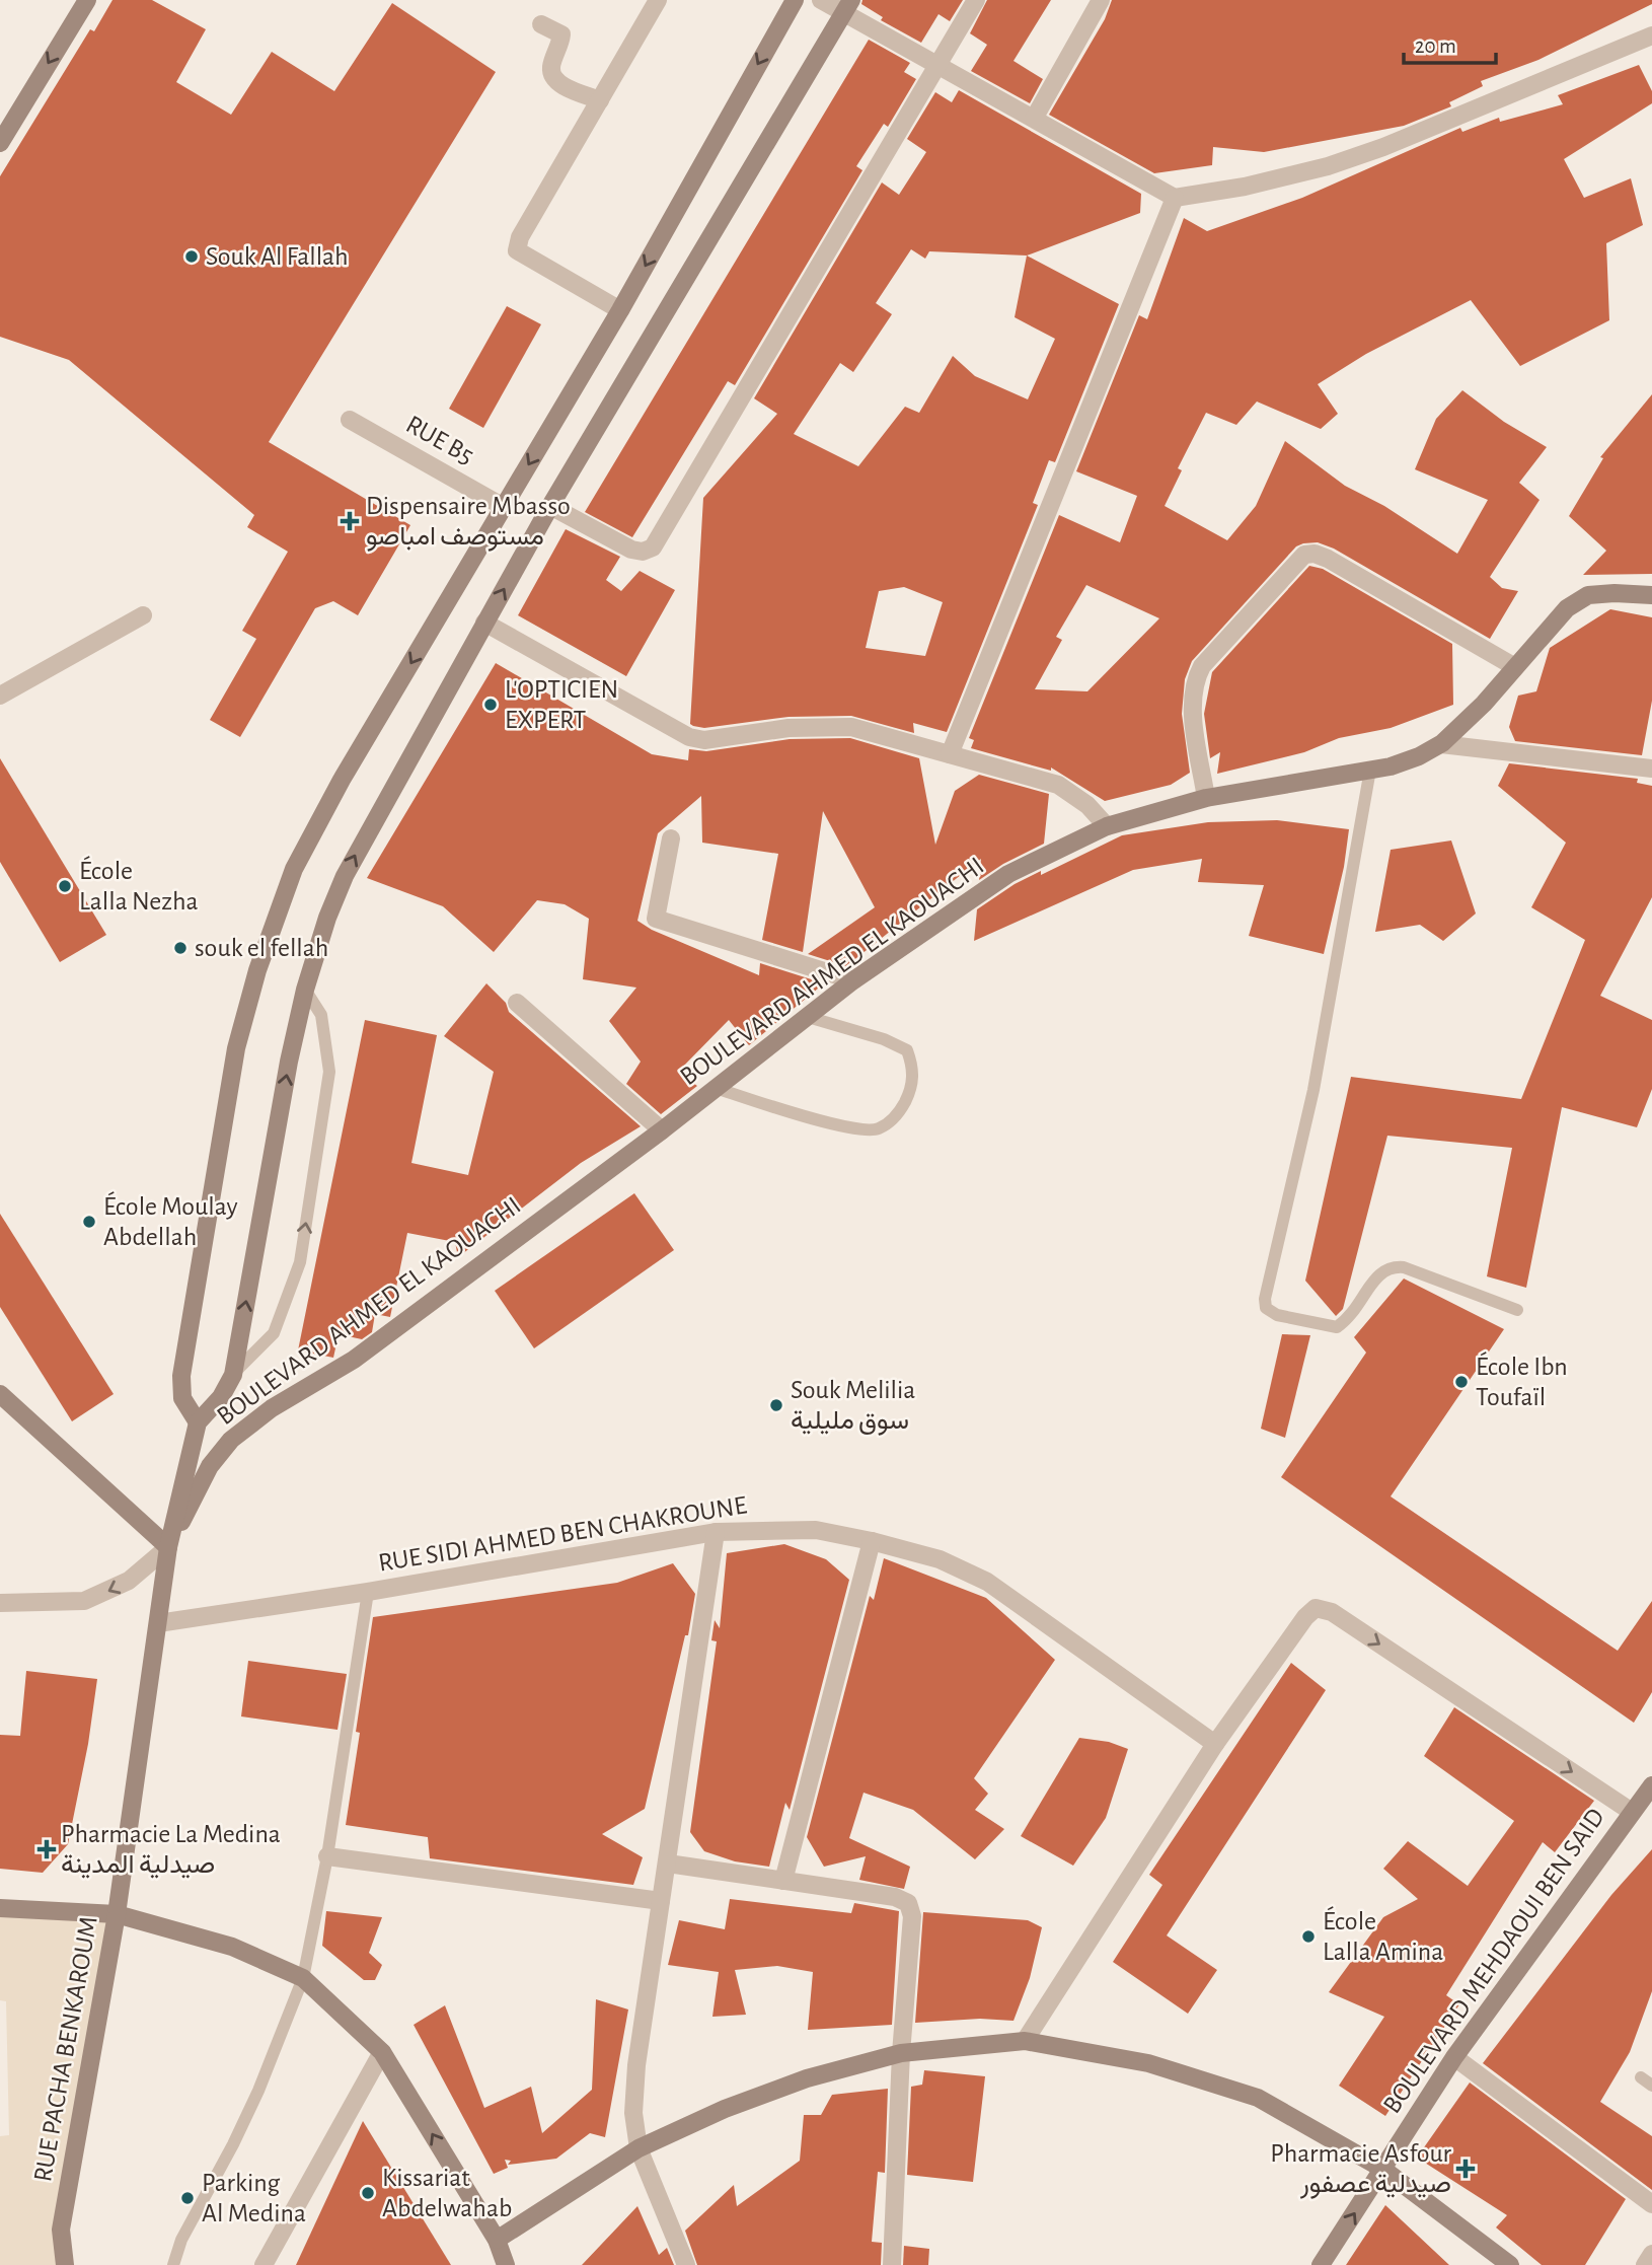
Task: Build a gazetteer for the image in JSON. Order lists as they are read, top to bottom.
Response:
{
  "streets": {
    "street": [
      "RUE B5",
      "BOULEVARD AHMED EL KAOUACHI",
      "RUE SIDI AHMED BEN CHAKROUNE",
      "BOULEVARD MEHDAOUI BEN SAID",
      "RUE PACHA BENKAROUM"
    ]
  },
  "crossings": [
    ["BOULEVARD AHMED EL KAOUACHI", "RUE PACHA BENKAROUM"],
    ["RUE SIDI AHMED BEN CHAKROUNE", "RUE PACHA BENKAROUM"]
  ],
  "places": {
    "other": [
      "Souk Al Fallah",
      "L'OPTICIEN EXPERT",
      "École Lalla Nezha",
      "souk el fellah",
      "École Moulay Abdellah",
      "École Ibn Toufaïl",
      "Souk Melilia سوق مليلية",
      "École Lalla Amina",
      "Kissariat Abdelwahab",
      "Parking Al Medina"
    ],
    "health": ["Dispensaire Mbasso مستوصف امباصو", "Pharmacie La Medina صيدلية المدينة", "Pharmacie Asfour صيدلية عصفور"]
  },
  "scale_bar": "20 m"
}
